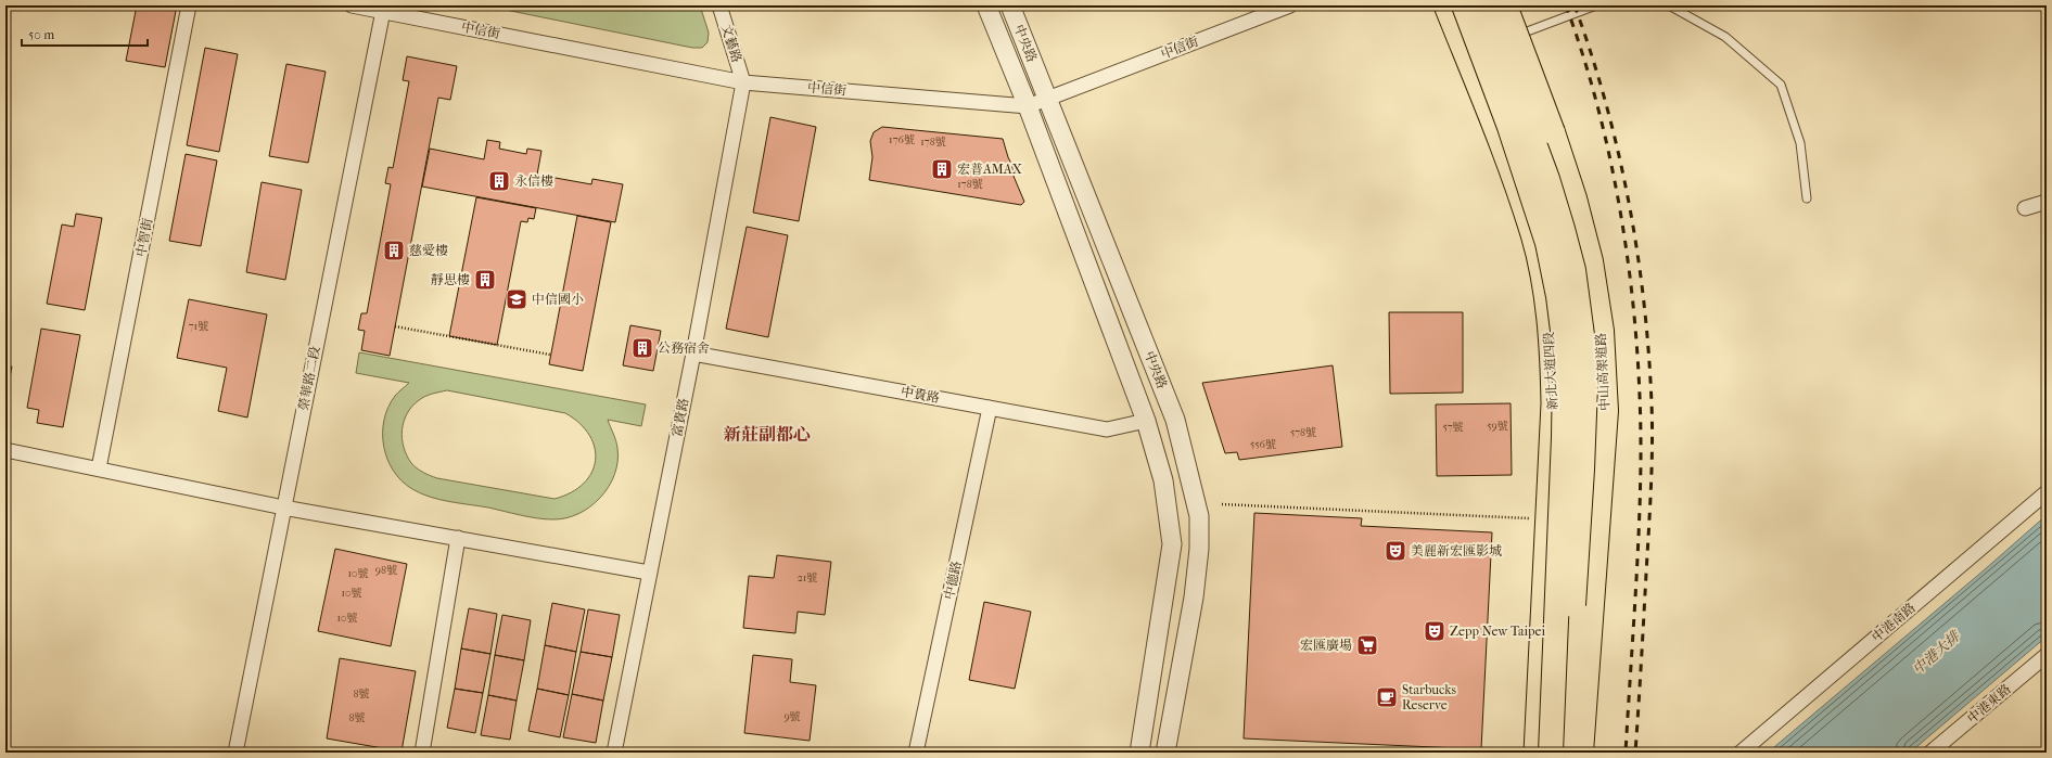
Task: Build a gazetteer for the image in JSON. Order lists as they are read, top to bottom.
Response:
{
  "streets": {
    "highway": ["中山高架道路"],
    "main road": ["新北大道四段"],
    "street": [
      "中信街",
      "文藝路",
      "中央路",
      "中智街",
      "榮華路二段",
      "中貴路",
      "富貴路",
      "中德路",
      "中港南路",
      "中港東路"
    ]
  },
  "crossings": [
    ["中信街", "文藝路"],
    ["中信街", "中央路"],
    ["中信街", "榮華路二段"],
    ["中信街", "富貴路"],
    ["文藝路", "富貴路"],
    ["中央路", "中貴路"],
    ["中貴路", "富貴路"],
    ["中貴路", "中德路"]
  ],
  "districts": ["新莊副都心"],
  "water": ["中港大排"],
  "places": {
    "building": [
      "宏普AMAX",
      "永信樓",
      "慈愛樓",
      "靜思樓",
      "公務宿舍"
    ],
    "school or university": ["中信國小"],
    "theatre": ["美麗新宏匯影城", "Zepp New Taipei"],
    "supermarket": ["宏匯廣場"],
    "cafe": ["Starbucks Reserve"]
  },
  "house_numbers": [
    "176號",
    "178號",
    "178號",
    "71號",
    "59號",
    "57號",
    "578號",
    "556號",
    "98號",
    "10號",
    "21號",
    "10號",
    "10號",
    "8號",
    "9號",
    "8號"
  ],
  "scale_bar": "50 m"
}
